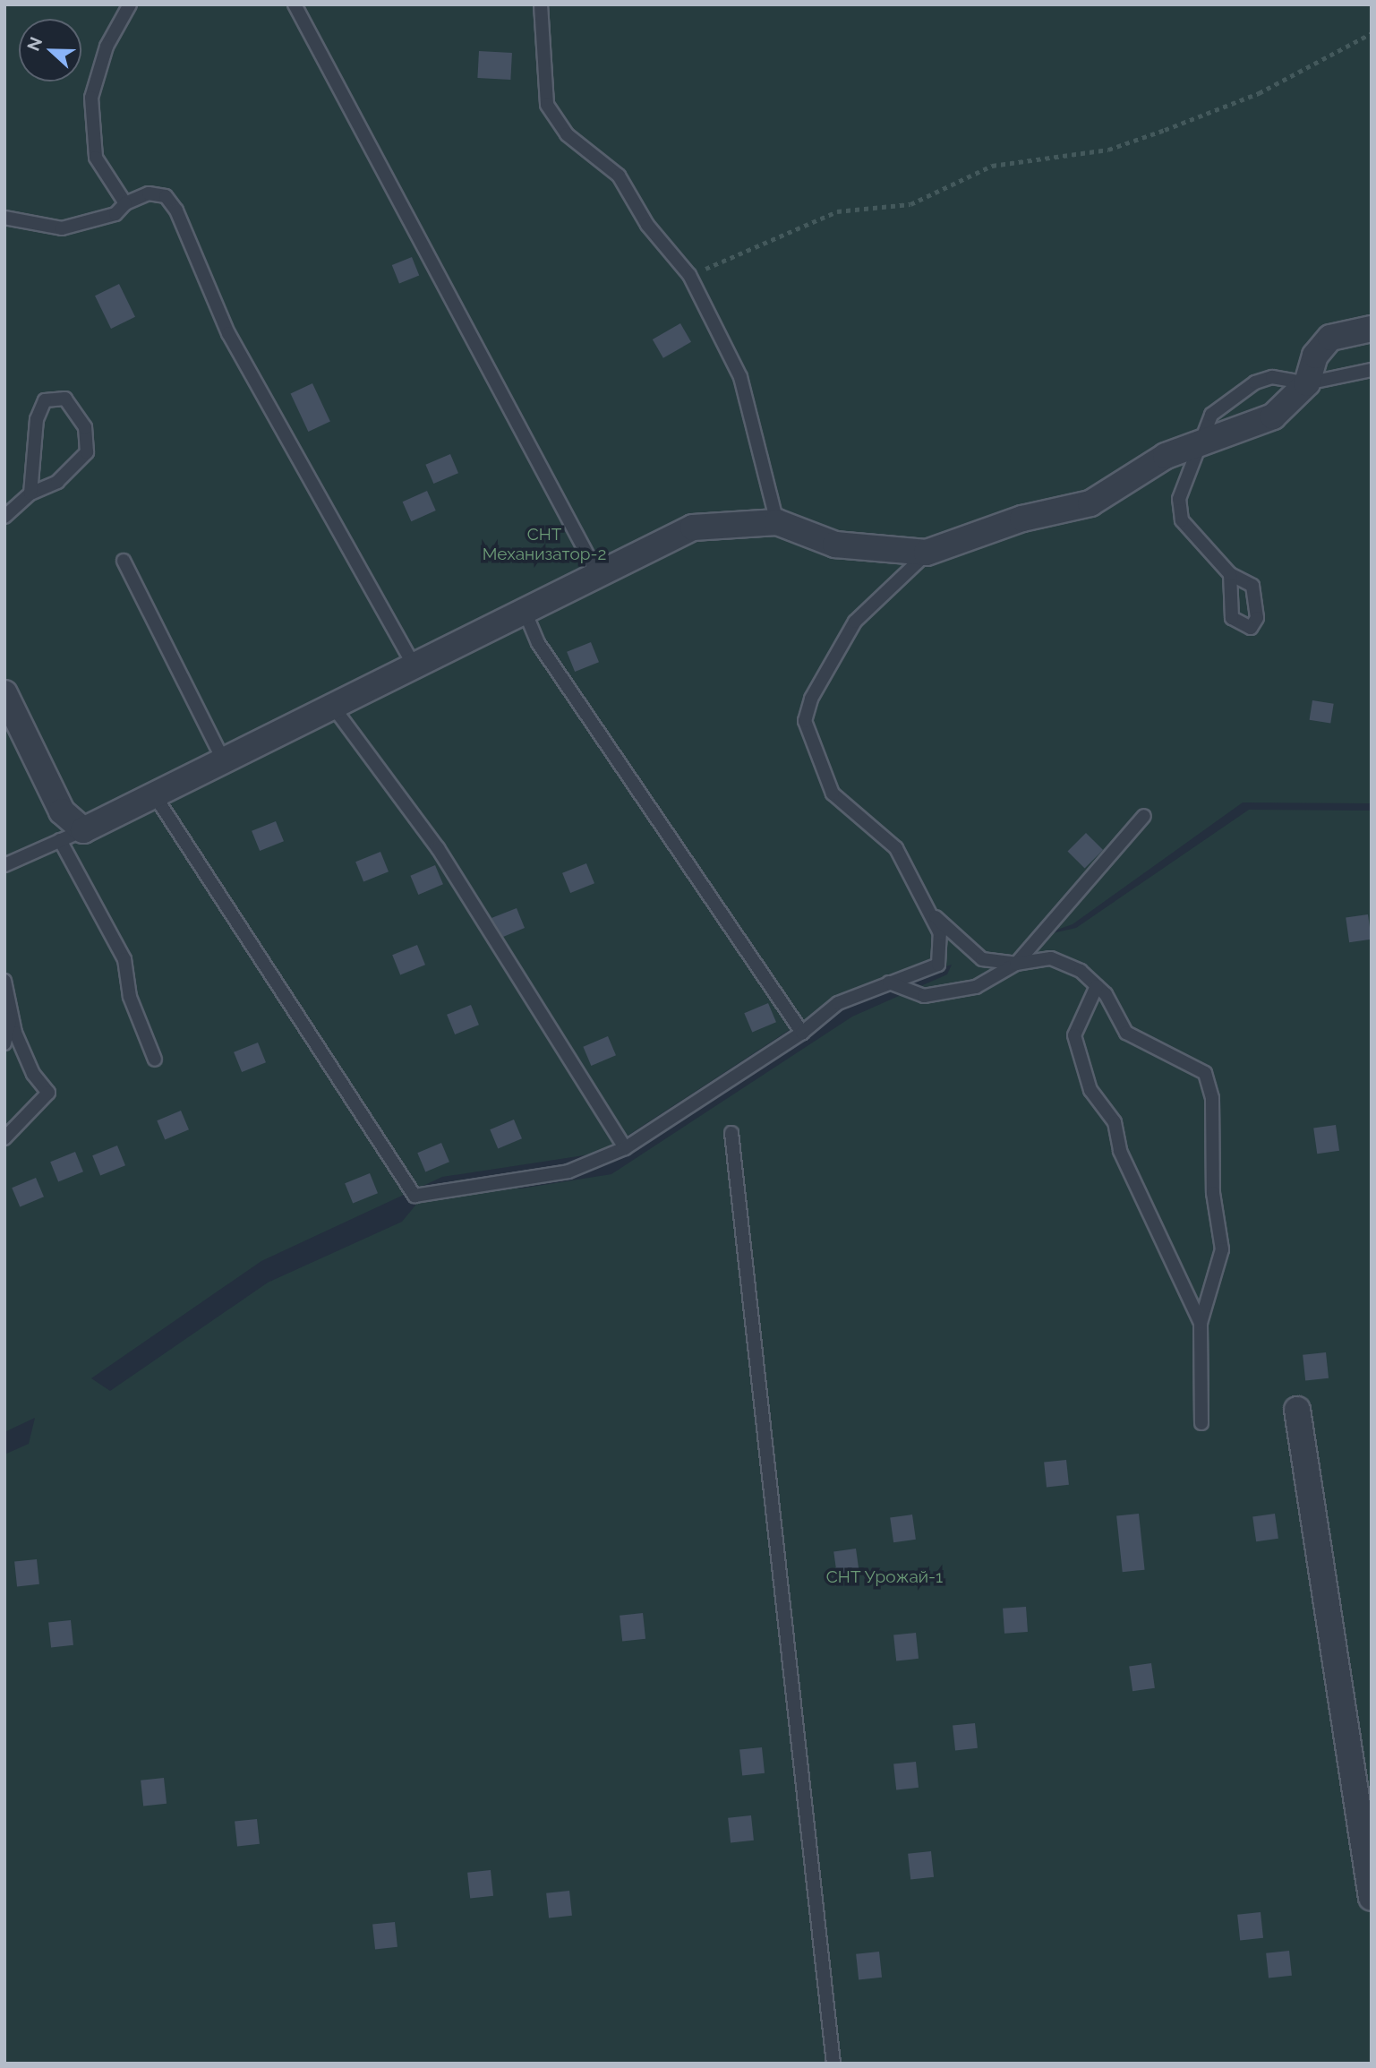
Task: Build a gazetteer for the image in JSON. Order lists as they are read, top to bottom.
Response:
{
  "parks": ["СНТ Механизатор-2", "СНТ Урожай-1"],
  "north": "left"
}
